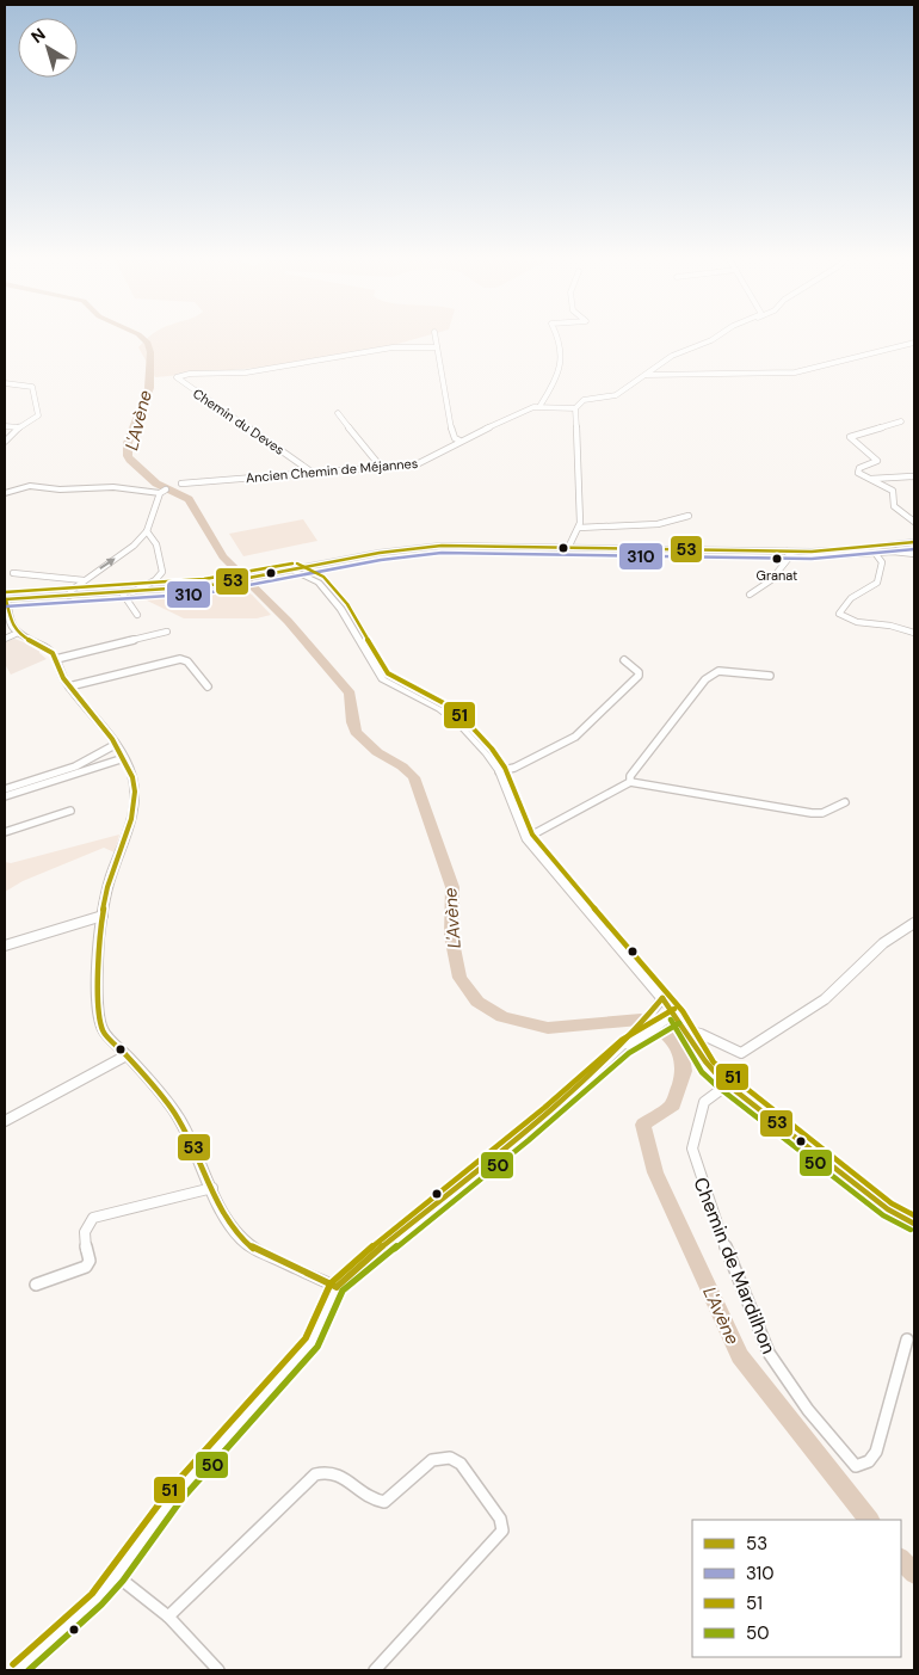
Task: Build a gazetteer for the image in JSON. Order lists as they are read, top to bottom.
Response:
{
  "streets": {
    "street": ["Chemin du Deves", "Ancien Chemin de Méjannes", "Chemin de Mardilhon"]
  },
  "crossings": [
    ["Chemin du Deves", "Ancien Chemin de Méjannes"]
  ],
  "water": ["L'Avène"],
  "places": ["Granat"],
  "lines": [
    "transit line 53",
    "transit line 310",
    "transit line 51",
    "transit line 50"
  ],
  "legend": [
    "53",
    "310",
    "51",
    "50"
  ],
  "north": "top left"
}
